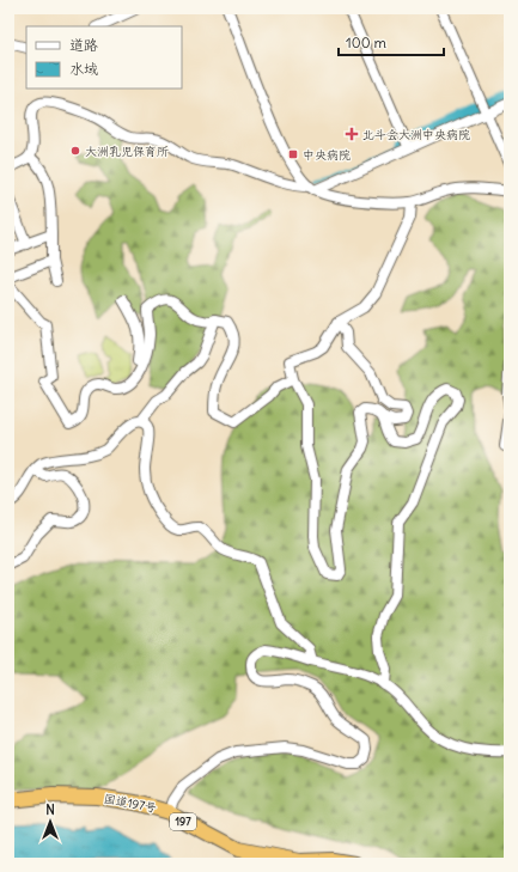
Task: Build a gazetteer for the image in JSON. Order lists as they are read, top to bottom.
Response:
{
  "streets": {
    "highway": ["国道197号", "197"]
  },
  "places": {
    "health": ["北斗会大洲中央病院"],
    "other": ["大洲乳児保育所"],
    "transit": ["中央病院"]
  },
  "legend": ["道路", "水域"],
  "scale_bar": "100 m",
  "north": "top"
}
